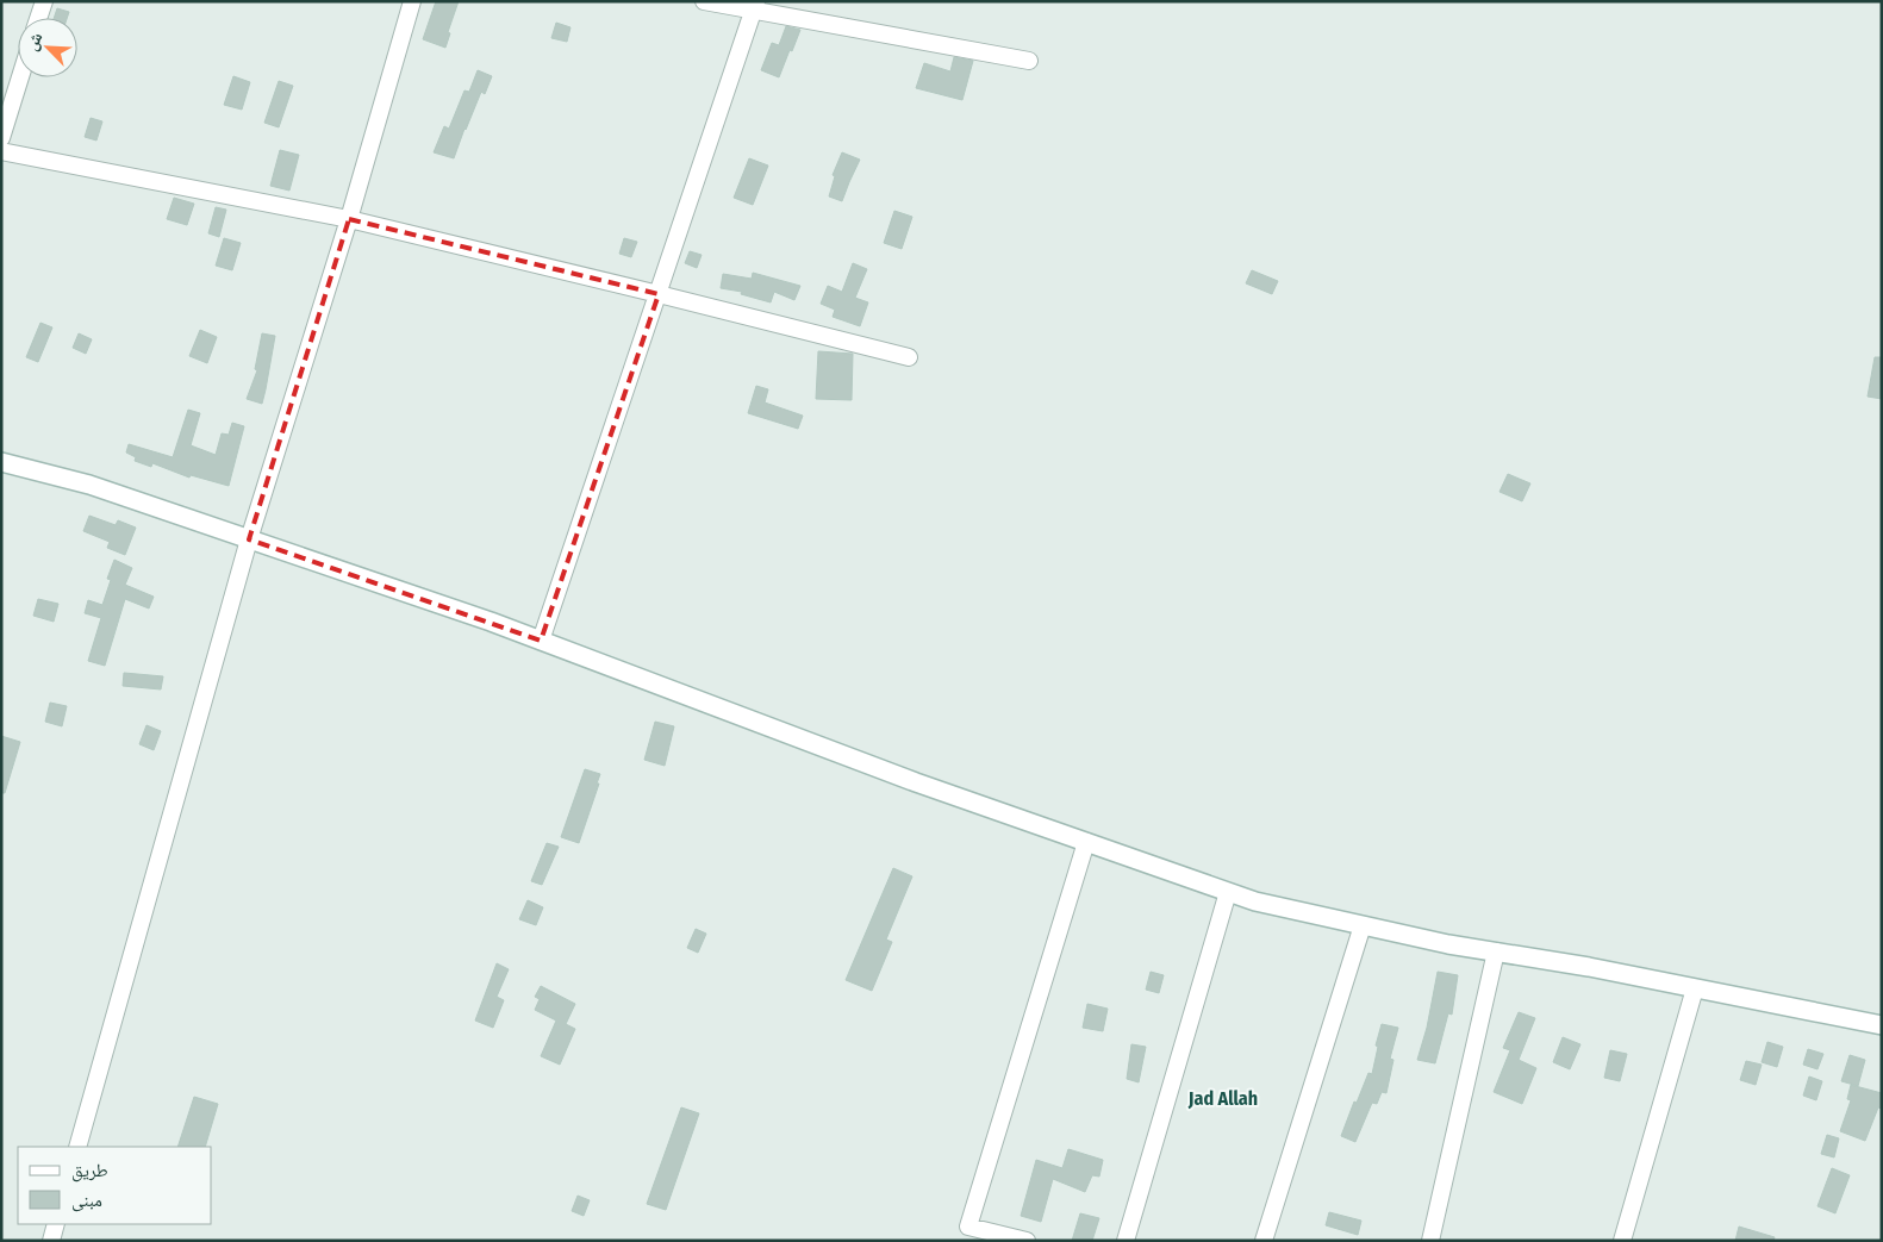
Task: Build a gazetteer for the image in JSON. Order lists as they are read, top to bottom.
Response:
{
  "districts": ["Jad Allah"],
  "legend": ["طريق", "مبنى"],
  "north": "top left"
}
